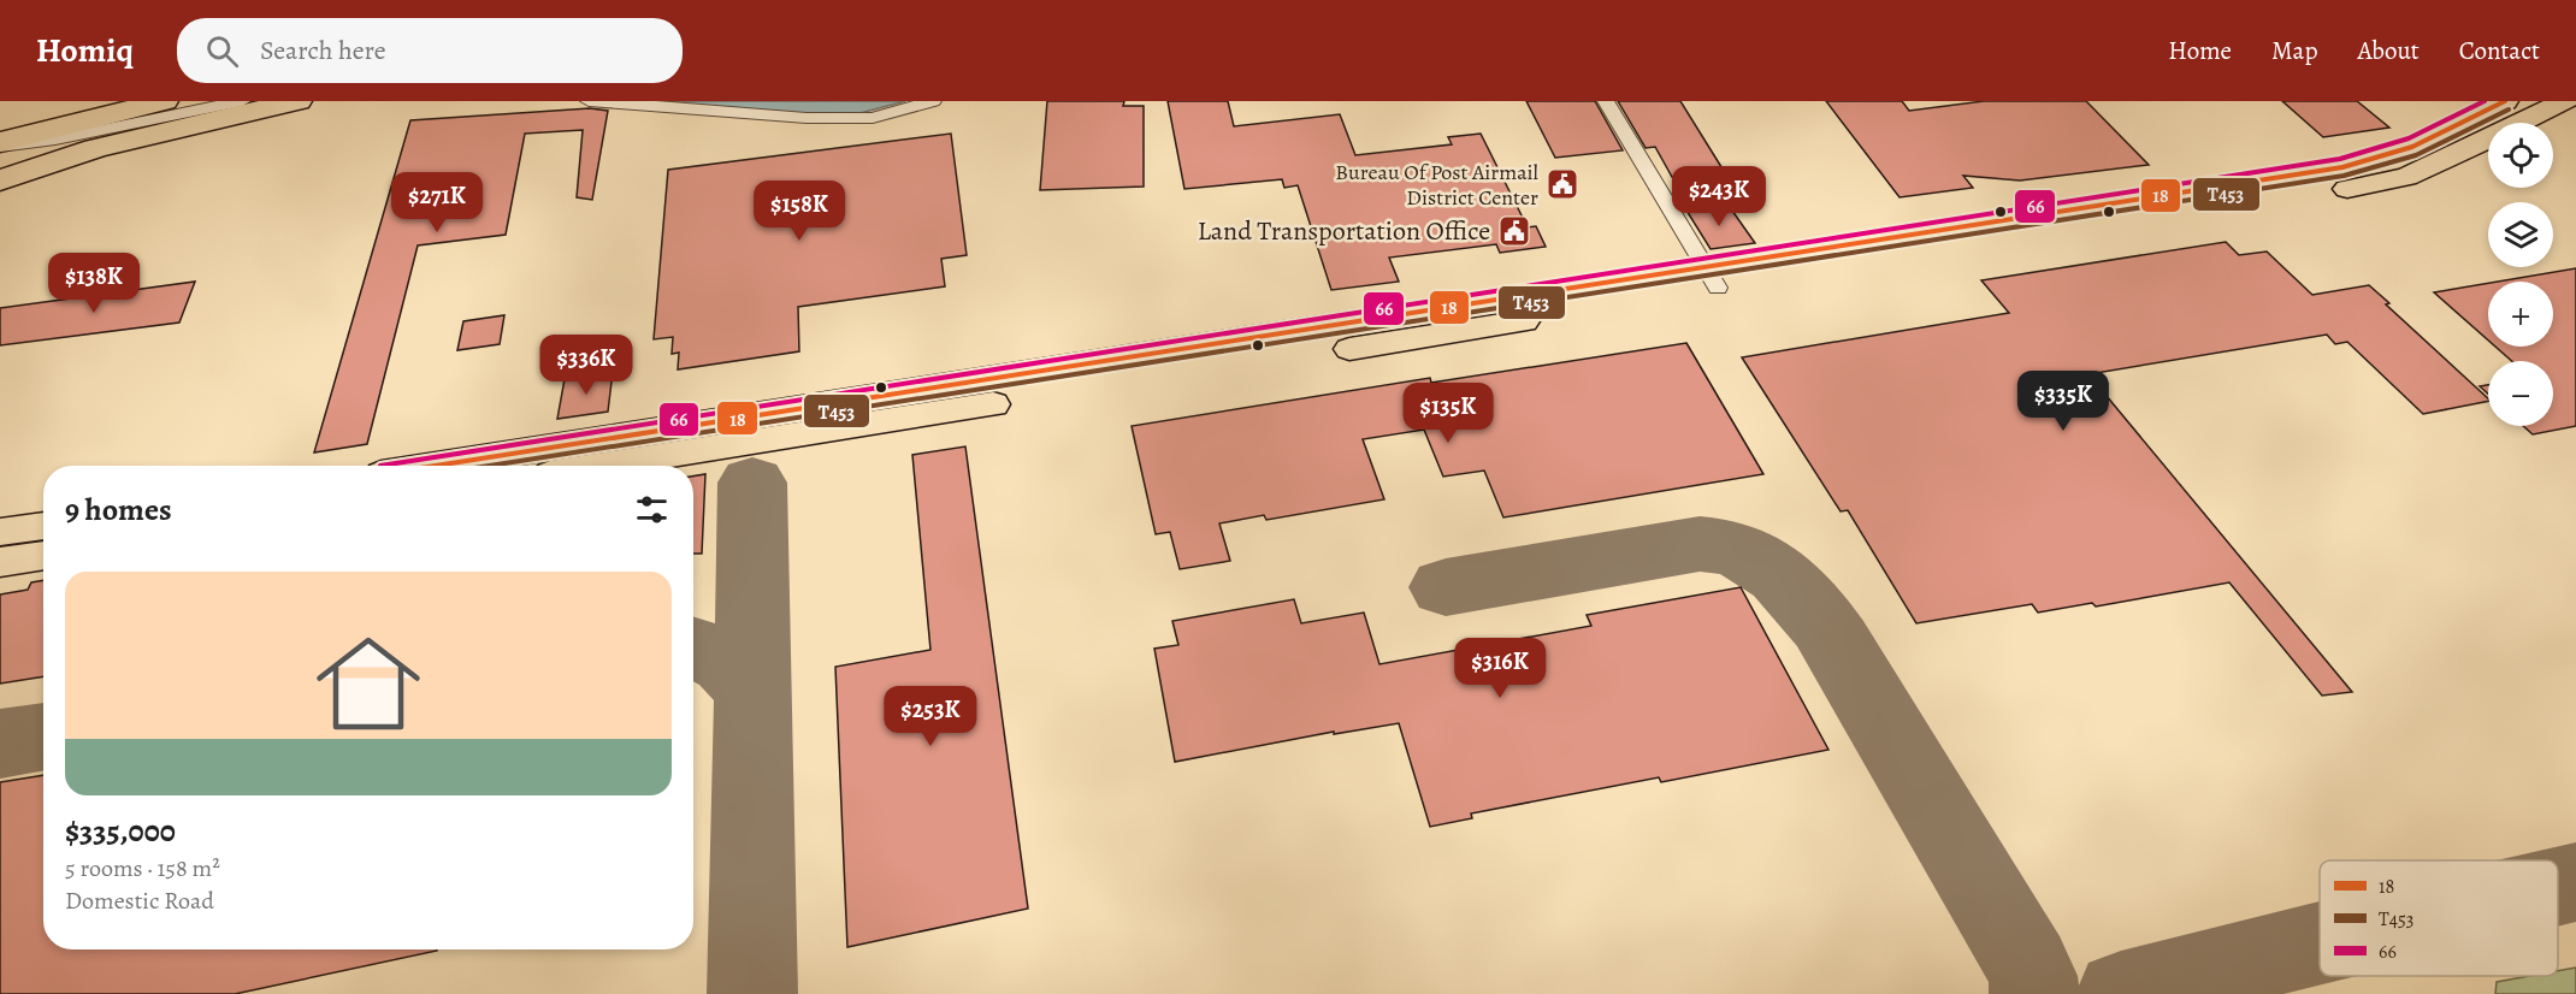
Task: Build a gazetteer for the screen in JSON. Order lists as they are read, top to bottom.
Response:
{
  "places": {
    "public building": ["Bureau Of Post Airmail District Center", "Land Transportation Office"]
  },
  "lines": ["transit line 18", "transit line 66", "transit line T453"],
  "legend": ["18", "T453", "66"],
  "page": {
    "header": "Homiq",
    "search": "Search here",
    "nav": [
      "Home",
      "Map",
      "About",
      "Contact"
    ],
    "map_buttons": ["+", "−"],
    "price": [
      "$243K",
      "$271K",
      "$158K",
      "$138K",
      "$336K",
      "$335K",
      "$135K",
      "$316K",
      "$253K"
    ],
    "heading": "9 homes",
    "list": [
      {
        "name": "$335,000",
        "note": "5 rooms · 158 m² · Domestic Road"
      }
    ]
  }
}
